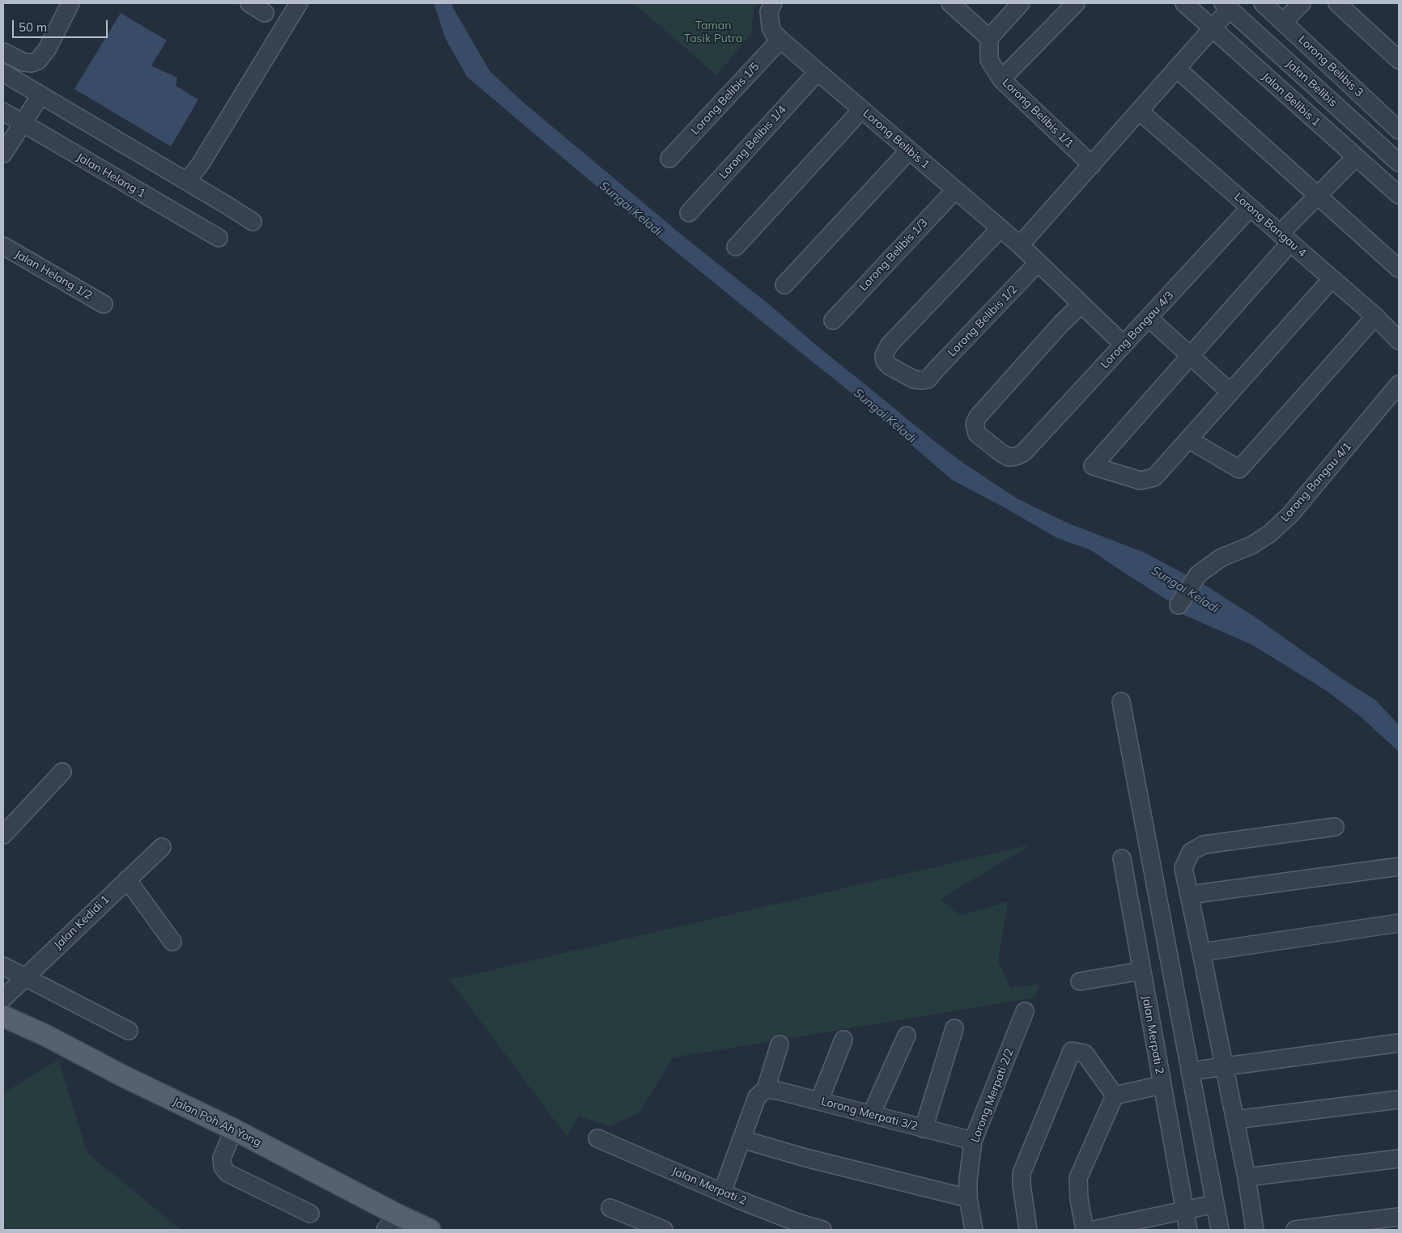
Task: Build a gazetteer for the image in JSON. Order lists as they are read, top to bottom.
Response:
{
  "streets": {
    "main road": ["Jalan Poh Ah Yong"],
    "street": [
      "Lorong Belibis 3",
      "Jalan Belibis",
      "Lorong Belibis 1/5",
      "Jalan Belibis 1",
      "Lorong Belibis 1/1",
      "Lorong Belibis 1",
      "Lorong Belibis 1/4",
      "Jalan Helang 1",
      "Lorong Bangau 4",
      "Lorong Belibis 1/3",
      "Jalan Helang 1/2",
      "Lorong Belibis 1/2",
      "Lorong Bangau 4/3",
      "Lorong Bangau 4/1",
      "Jalan Kedidi 1",
      "Jalan Merpati 2",
      "Lorong Merpati 2/2",
      "Lorong Merpati 3/2"
    ]
  },
  "crossings": [
    ["Lorong Belibis 1/5", "Lorong Belibis 1"],
    ["Lorong Belibis 1", "Lorong Belibis 1/4"],
    ["Lorong Belibis 1", "Lorong Belibis 1/3"],
    ["Lorong Belibis 1", "Lorong Belibis 1/2"],
    ["Lorong Belibis 1", "Lorong Bangau 4/3"],
    ["Lorong Bangau 4", "Lorong Bangau 4/3"],
    ["Lorong Merpati 2/2", "Lorong Merpati 3/2"]
  ],
  "water": ["Sungai Keladi"],
  "parks": ["Taman Tasik Putra"],
  "scale_bar": "50 m"
}
